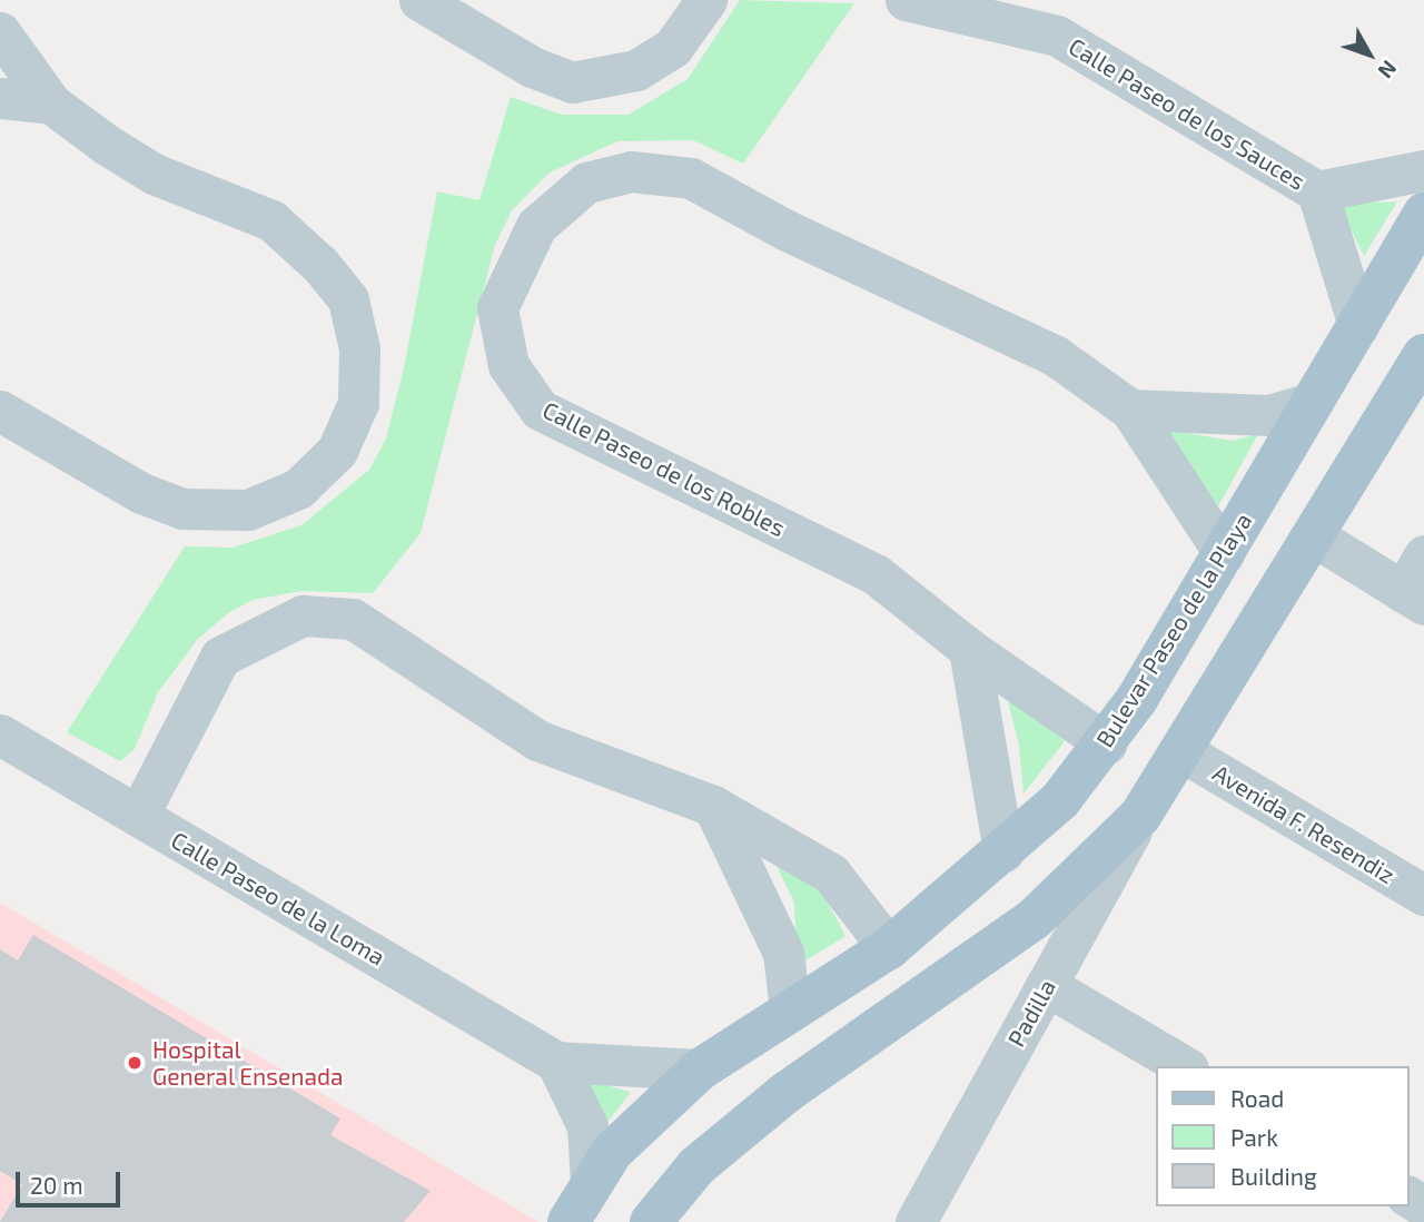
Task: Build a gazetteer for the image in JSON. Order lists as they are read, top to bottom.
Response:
{
  "streets": {
    "main road": ["Bulevar Paseo de la Playa"],
    "street": [
      "Calle Paseo de los Sauces",
      "Calle Paseo de los Robles",
      "Avenida F. Resendiz",
      "Calle Paseo de la Loma",
      "Padilla"
    ]
  },
  "crossings": [
    ["Calle Paseo de los Sauces", "Bulevar Paseo de la Playa"],
    ["Calle Paseo de los Robles", "Bulevar Paseo de la Playa"],
    ["Bulevar Paseo de la Playa", "Calle Paseo de la Loma"]
  ],
  "places": ["Hospital General Ensenada"],
  "legend": ["Road", "Park", "Building"],
  "scale_bar": "20 m",
  "north": "bottom right"
}
